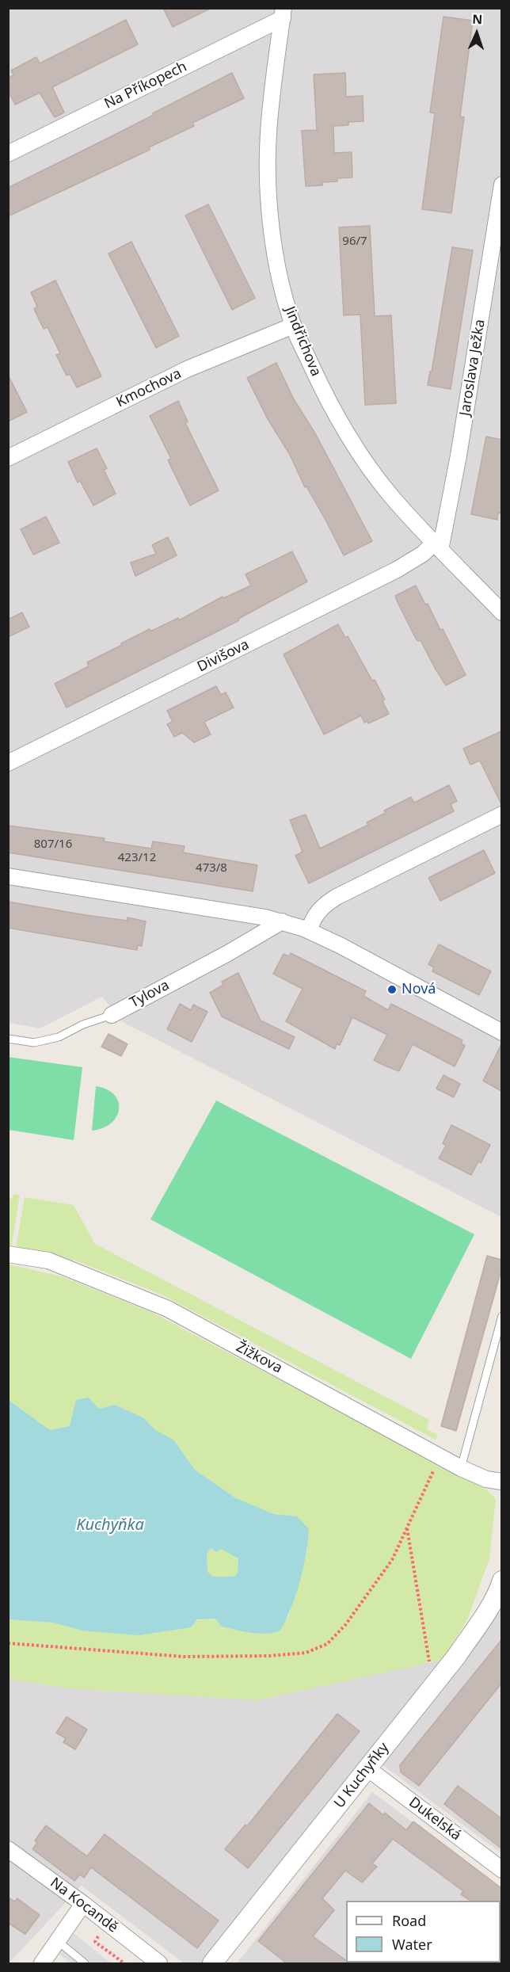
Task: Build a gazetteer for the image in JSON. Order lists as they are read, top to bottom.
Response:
{
  "streets": {
    "street": [
      "Na Příkopech",
      "Jindřichova",
      "Jaroslava Ježka",
      "Kmochova",
      "Divišova",
      "Tylova",
      "Žižkova",
      "U Kuchyňky",
      "Dukelská",
      "Na Kocandě"
    ]
  },
  "crossings": [
    ["Na Příkopech", "Jindřichova"],
    ["Jindřichova", "Jaroslava Ježka"],
    ["Jindřichova", "Kmochova"],
    ["Jindřichova", "Divišova"],
    ["Jaroslava Ježka", "Divišova"],
    ["U Kuchyňky", "Dukelská"]
  ],
  "water": ["Kuchyňka"],
  "places": ["Nová"],
  "house_numbers": [
    "96/7",
    "807/16",
    "423/12",
    "473/8"
  ],
  "legend": ["Road", "Water"],
  "north": "top"
}
